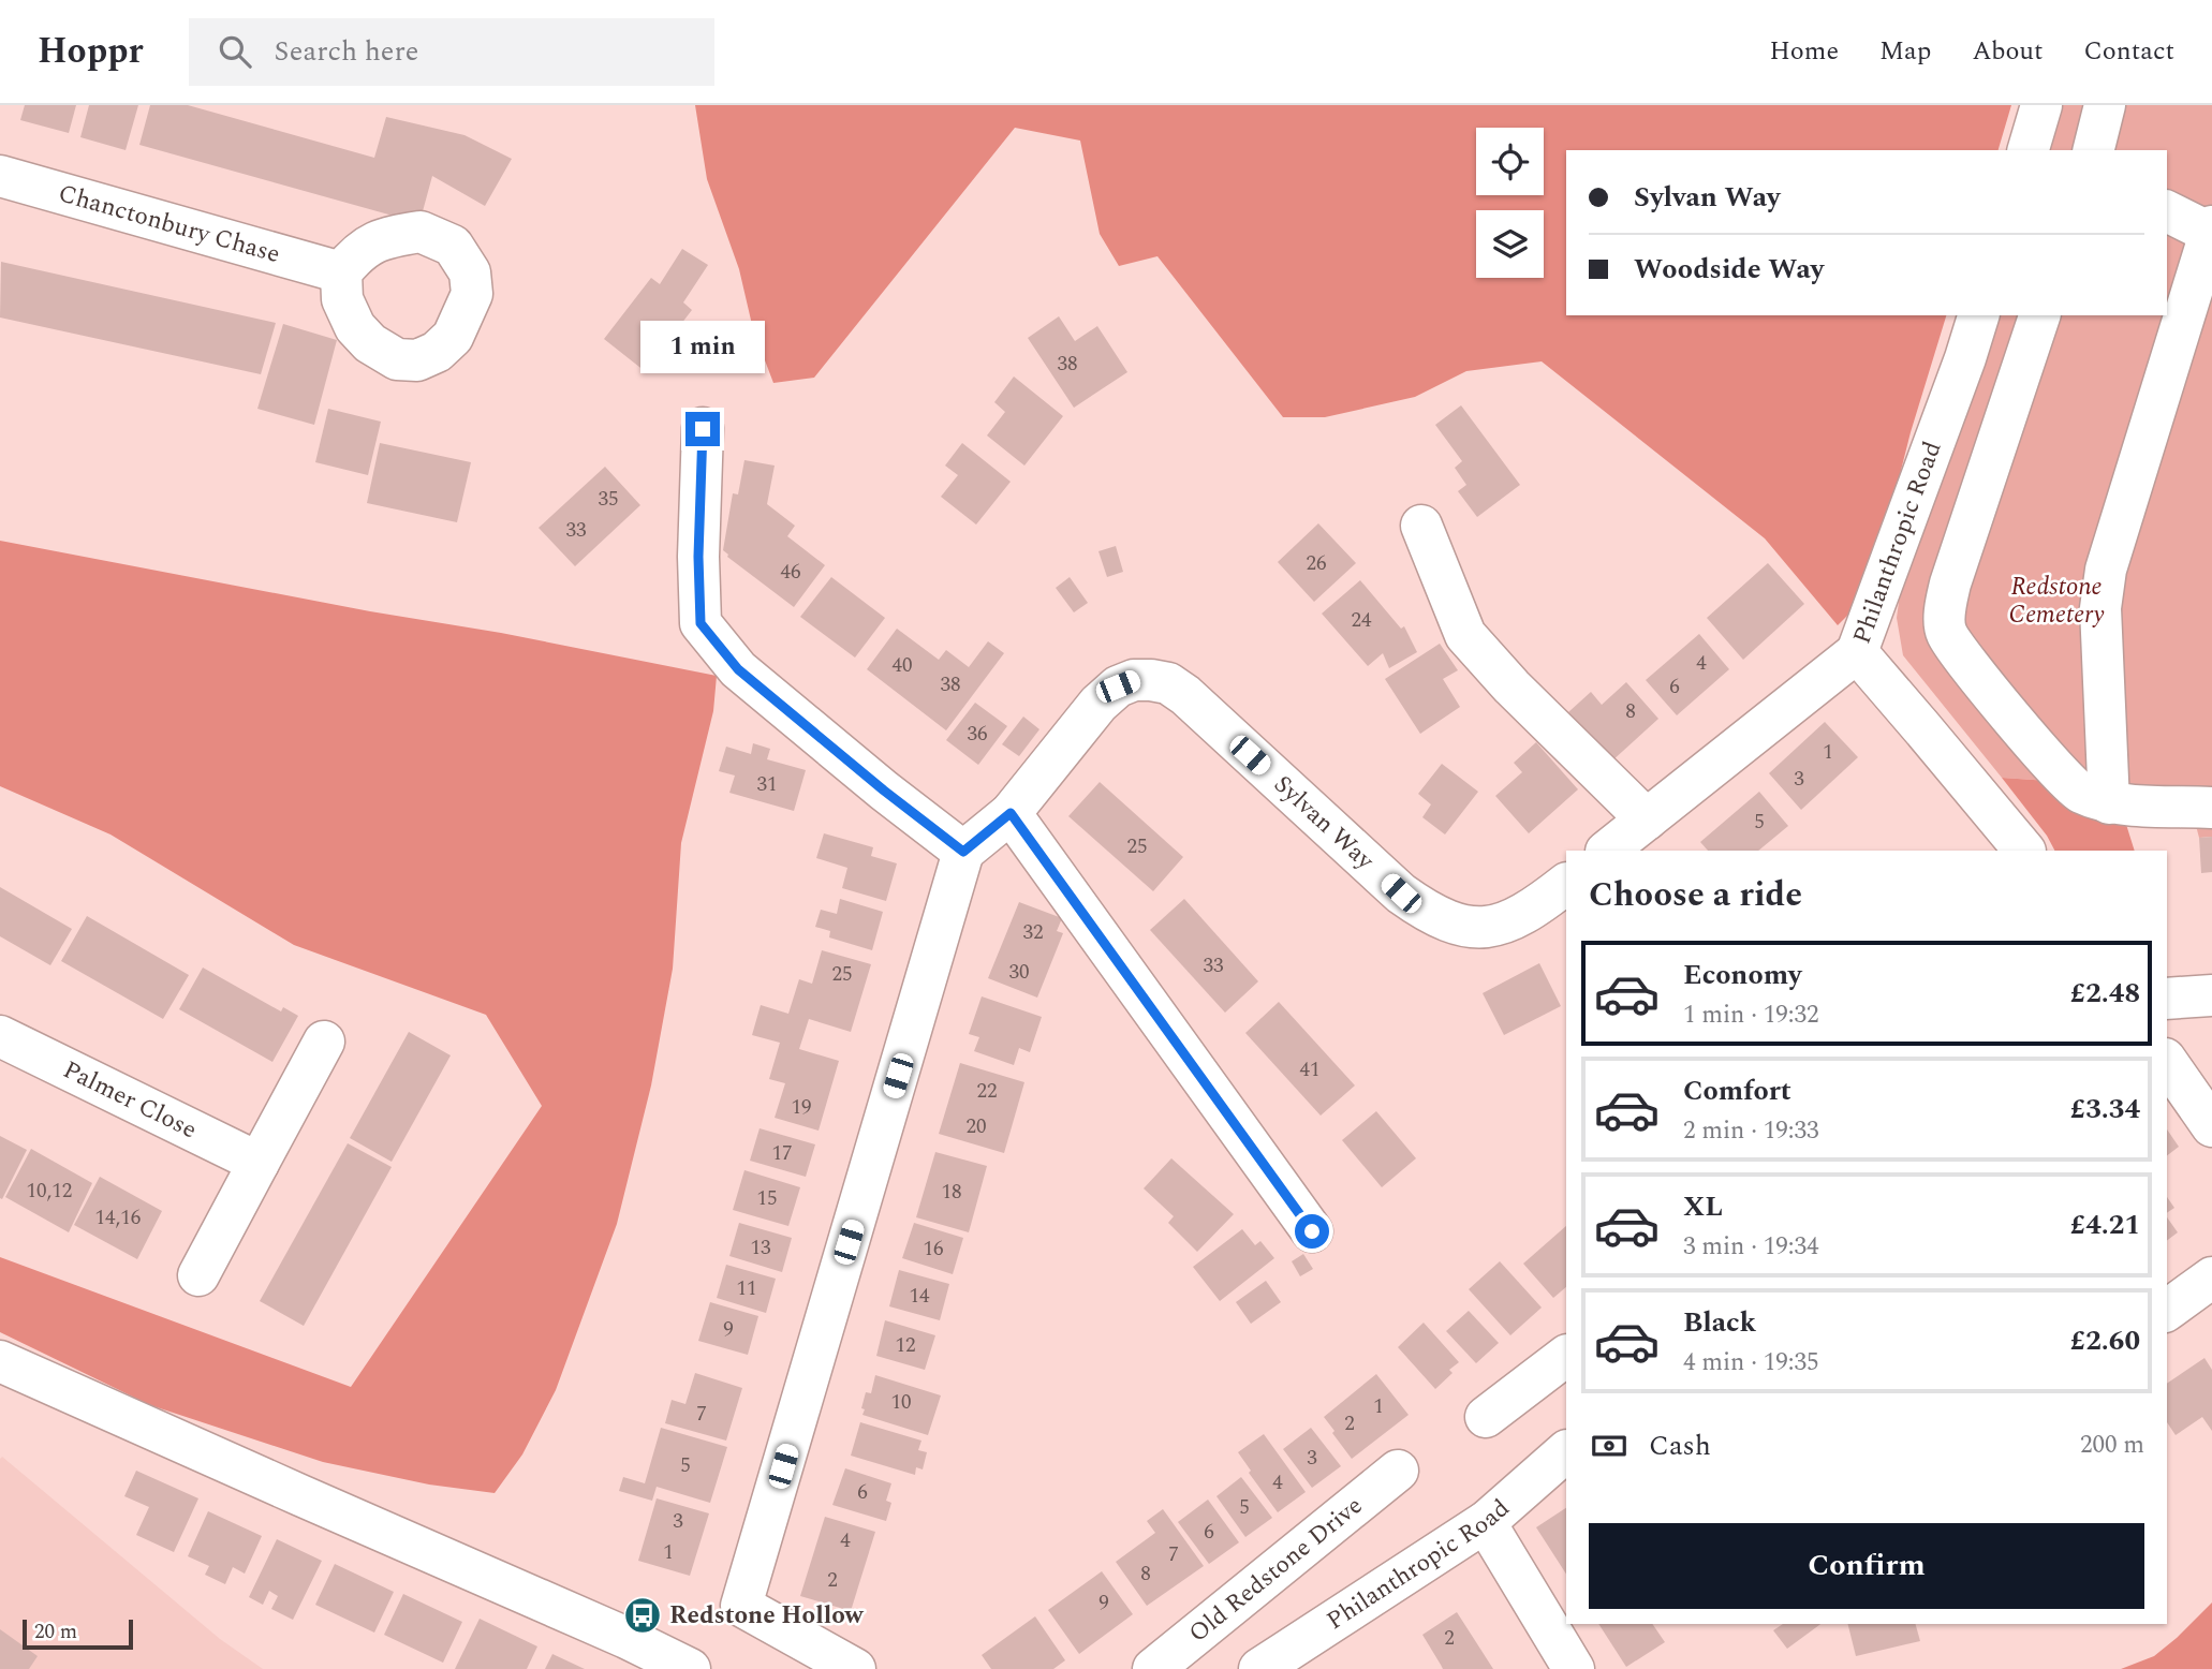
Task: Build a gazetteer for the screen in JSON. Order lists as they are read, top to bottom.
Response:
{
  "streets": {
    "street": [
      "Chanctonbury Chase",
      "Philanthropic Road",
      "Sylvan Way",
      "Palmer Close",
      "Old Redstone Drive"
    ]
  },
  "parks": ["Redstone Cemetery"],
  "places": {
    "bus stop": ["Redstone Hollow"]
  },
  "house_numbers": [
    "38",
    "35",
    "33",
    "26",
    "46",
    "24",
    "4",
    "40",
    "38",
    "6",
    "8",
    "36",
    "1",
    "3",
    "31",
    "5",
    "25",
    "32",
    "33",
    "30",
    "25",
    "41",
    "22",
    "19",
    "20",
    "17",
    "10,12",
    "18",
    "15",
    "14,16",
    "13",
    "16",
    "11",
    "14",
    "9",
    "12",
    "10",
    "1",
    "7",
    "2",
    "3",
    "5",
    "4",
    "6",
    "5",
    "3",
    "6",
    "4",
    "1",
    "7",
    "8",
    "2",
    "9",
    "2"
  ],
  "scale_bar": "20 m",
  "page": {
    "header": "Hoppr",
    "search": "Search here",
    "nav": [
      "Home",
      "Map",
      "About",
      "Contact"
    ],
    "banner": ["Sylvan Way", "Woodside Way"],
    "bubble": "1 min",
    "heading": "Choose a ride",
    "list": [
      {
        "name": "Economy",
        "note": "1 min · 19:32",
        "value": "£2.48"
      },
      {
        "name": "Comfort",
        "note": "2 min · 19:33",
        "value": "£3.34"
      },
      {
        "name": "XL",
        "note": "3 min · 19:34",
        "value": "£4.21"
      },
      {
        "name": "Black",
        "note": "4 min · 19:35",
        "value": "£2.60"
      }
    ],
    "pay": ["Cash", "200 m"],
    "buttons": "Confirm",
    "scale": "20 m"
  }
}
